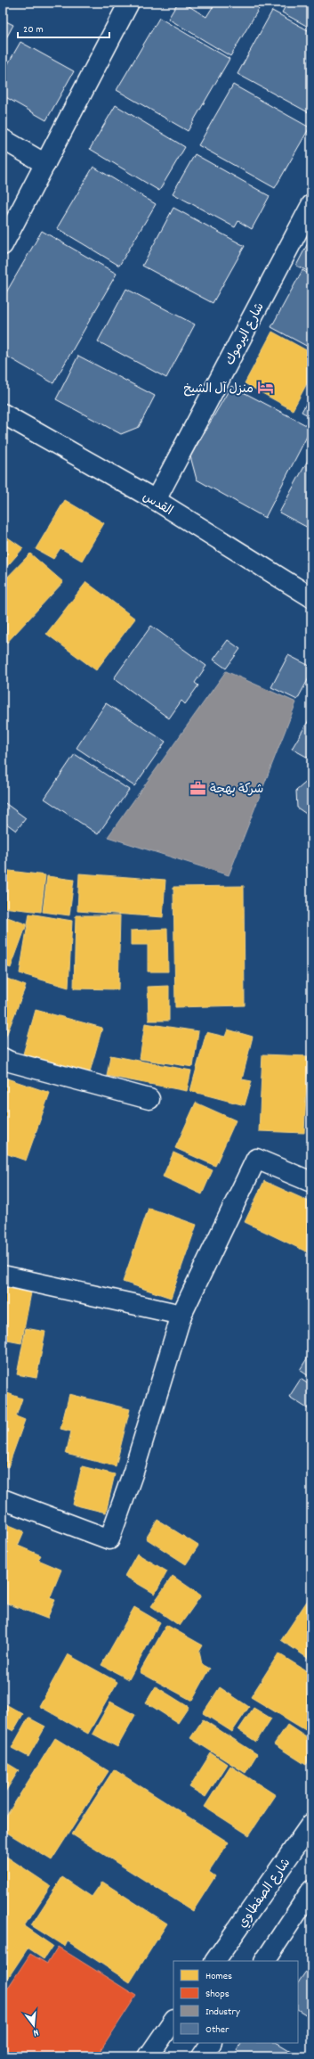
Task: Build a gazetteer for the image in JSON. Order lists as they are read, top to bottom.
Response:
{
  "streets": {
    "street": ["شارع اليرموك", "القدس", "شارع الصفطاوي"]
  },
  "crossings": [
    ["شارع اليرموك", "القدس"]
  ],
  "places": {
    "hotel": ["منزل آل الشيخ"],
    "office": ["شركة بهجة"]
  },
  "legend": [
    "Homes",
    "Shops",
    "Industry",
    "Other"
  ],
  "scale_bar": "20 m",
  "north": "bottom"
}
